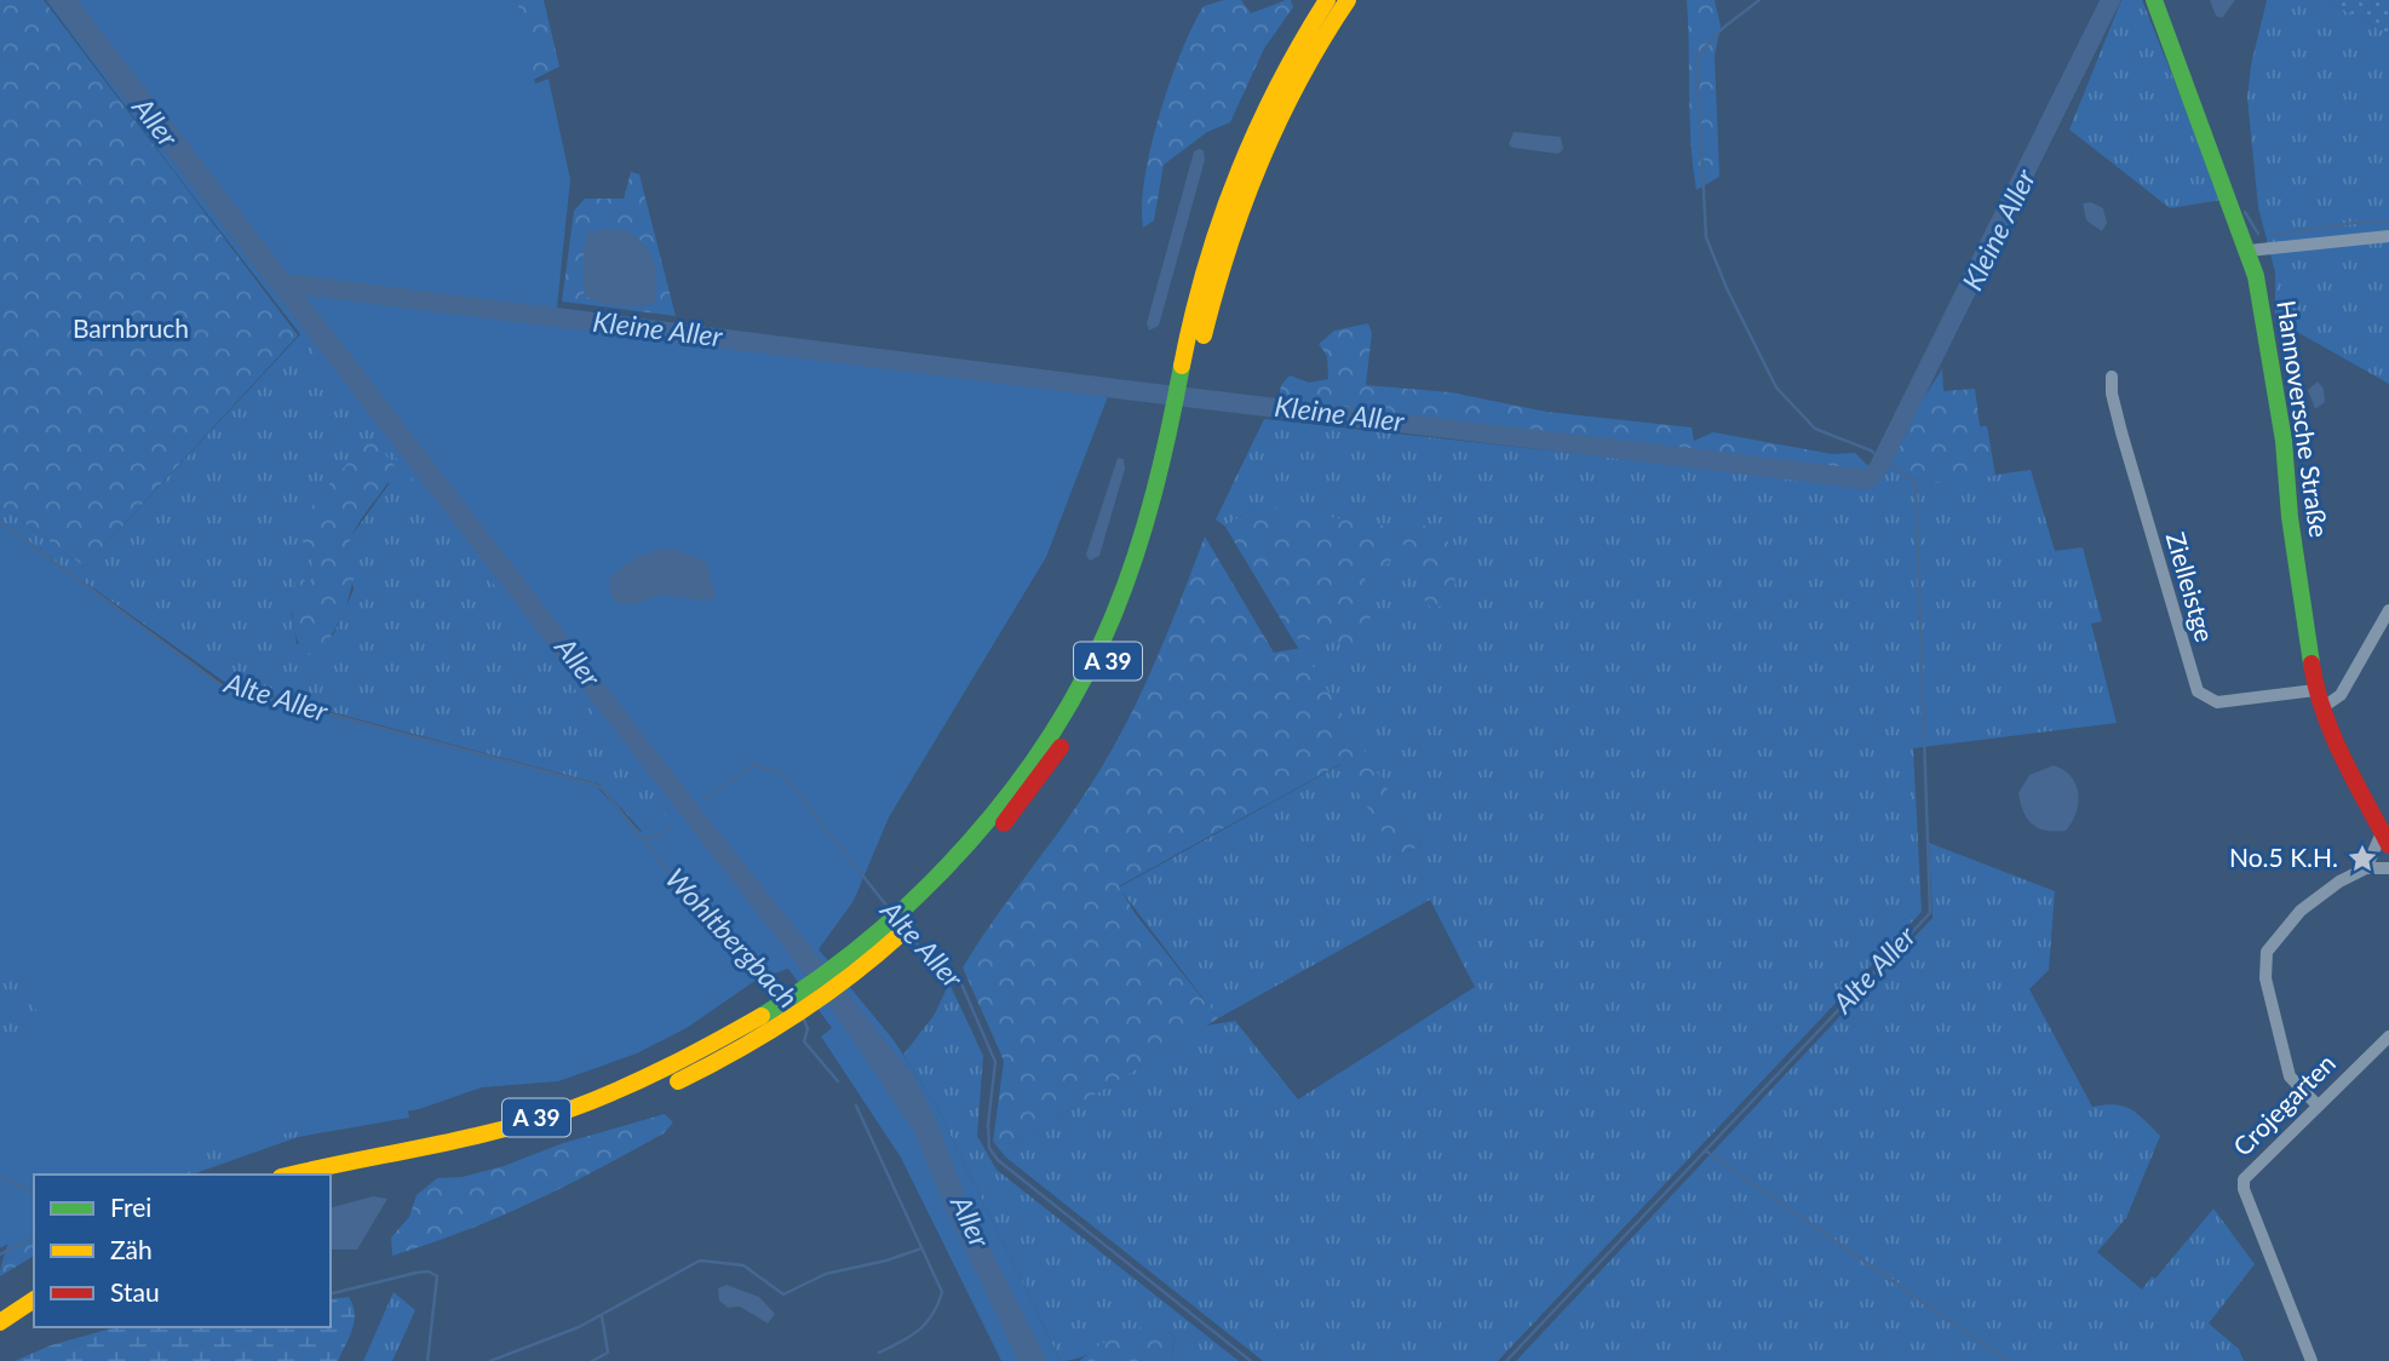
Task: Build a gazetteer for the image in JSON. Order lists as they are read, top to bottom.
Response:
{
  "streets": {
    "main road": ["Hannoversche Straße", "A 39"],
    "street": ["Zielleistge", "Crojegarten"]
  },
  "crossings": [
    ["Hannoversche Straße", "Zielleistge"]
  ],
  "water": [
    "Aller",
    "Kleine Aller",
    "Alte Aller",
    "Wohltbergbach"
  ],
  "parks": ["Barnbruch"],
  "places": {
    "place": ["No.5 K.H."]
  },
  "legend": ["Frei", "Zäh", "Stau"]
}
